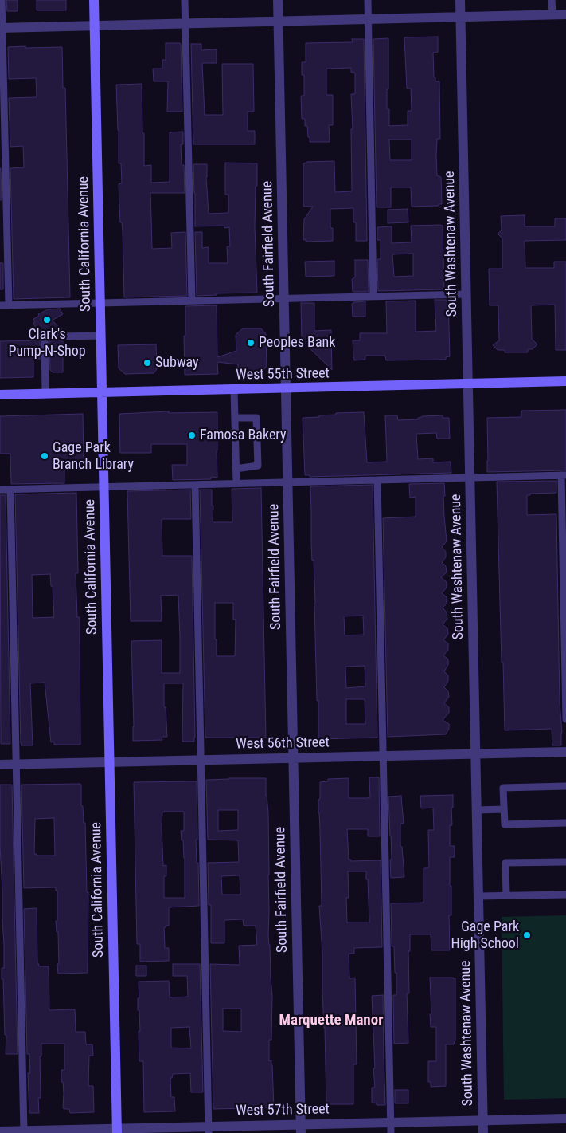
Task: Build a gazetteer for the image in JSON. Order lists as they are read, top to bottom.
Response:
{
  "streets": {
    "street": [
      "South California Avenue",
      "South Fairfield Avenue",
      "South Washtenaw Avenue",
      "West 55th Street",
      "West 56th Street",
      "West 57th Street"
    ]
  },
  "crossings": [
    ["South California Avenue", "West 55th Street"],
    ["South California Avenue", "West 56th Street"],
    ["South California Avenue", "West 57th Street"],
    ["South Fairfield Avenue", "West 55th Street"],
    ["South Fairfield Avenue", "West 56th Street"],
    ["South Fairfield Avenue", "West 57th Street"],
    ["South Washtenaw Avenue", "West 55th Street"],
    ["South Washtenaw Avenue", "West 56th Street"],
    ["South Washtenaw Avenue", "West 57th Street"]
  ],
  "districts": ["Marquette Manor"],
  "places": [
    "Clark's Pump-N-Shop",
    "Peoples Bank",
    "Subway",
    "Famosa Bakery",
    "Gage Park Branch Library",
    "Gage Park High School"
  ]
}
